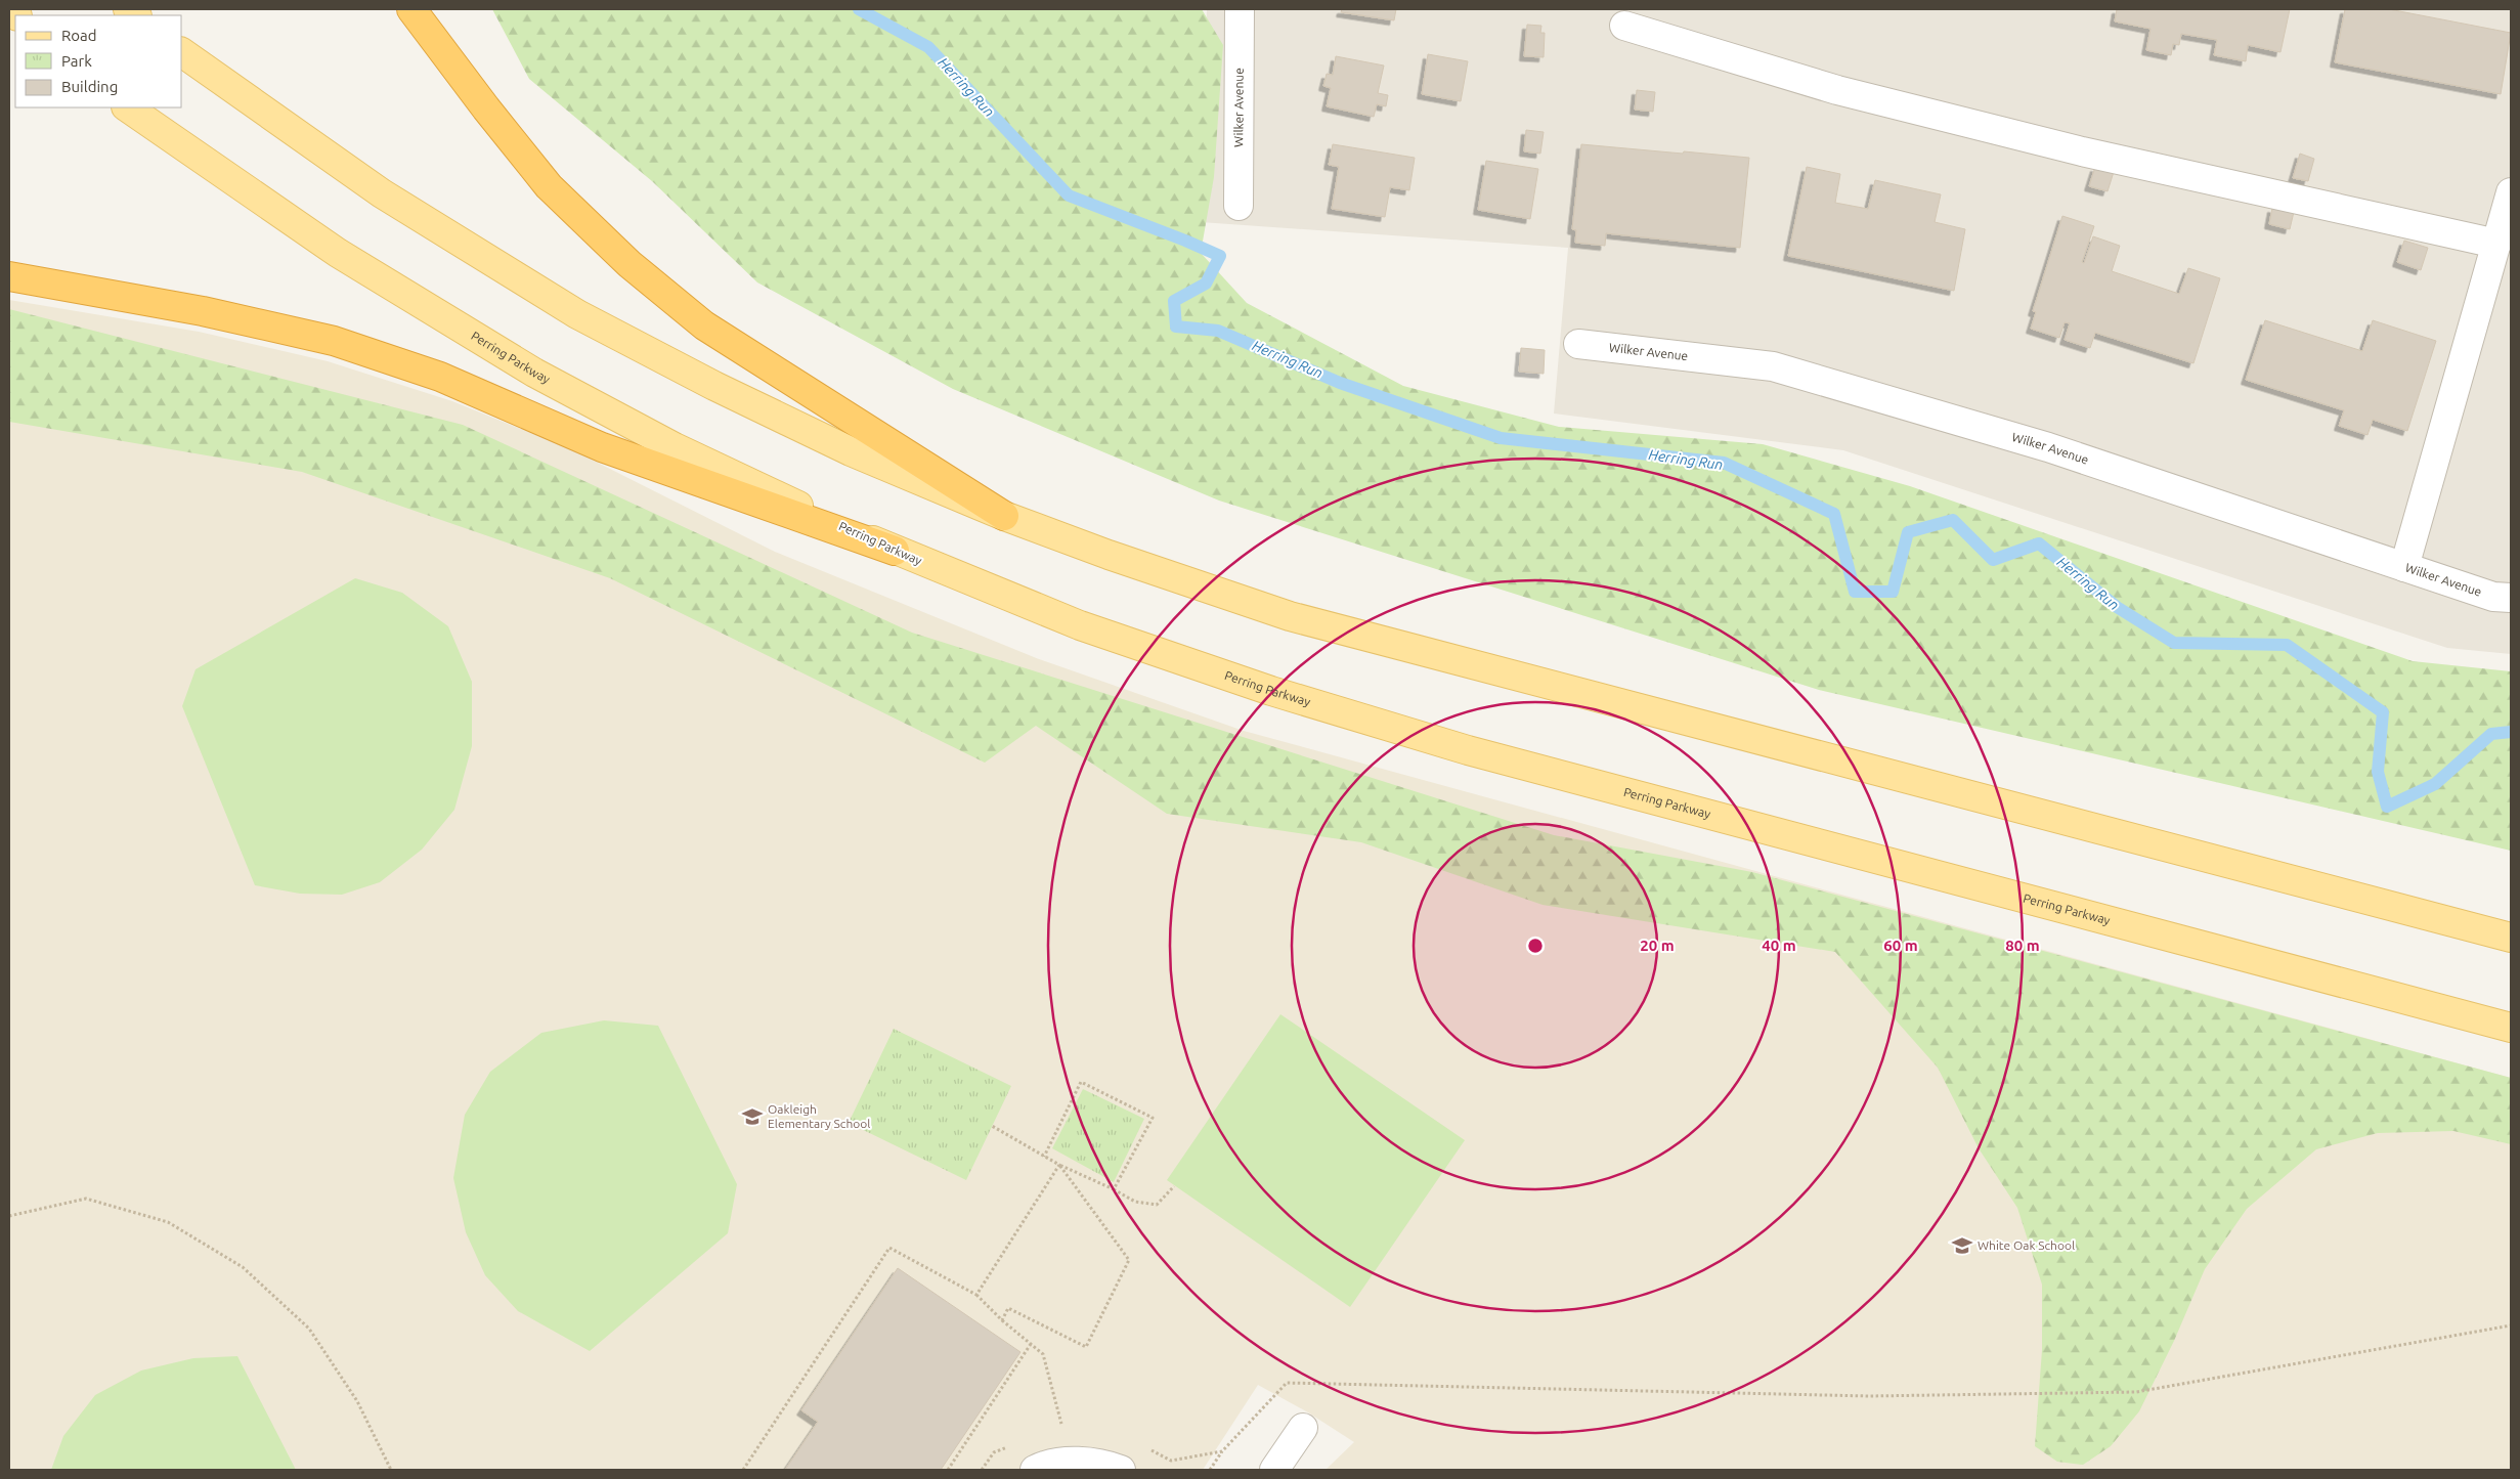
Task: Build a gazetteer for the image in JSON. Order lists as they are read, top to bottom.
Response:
{
  "streets": {
    "main road": ["Perring Parkway"],
    "street": ["Wilker Avenue"]
  },
  "water": ["Herring Run"],
  "places": {
    "school or university": ["Oakleigh Elementary School", "White Oak School"]
  },
  "legend": ["Road", "Park", "Building"],
  "rings": [
    "20 m",
    "40 m",
    "60 m",
    "80 m"
  ]
}
